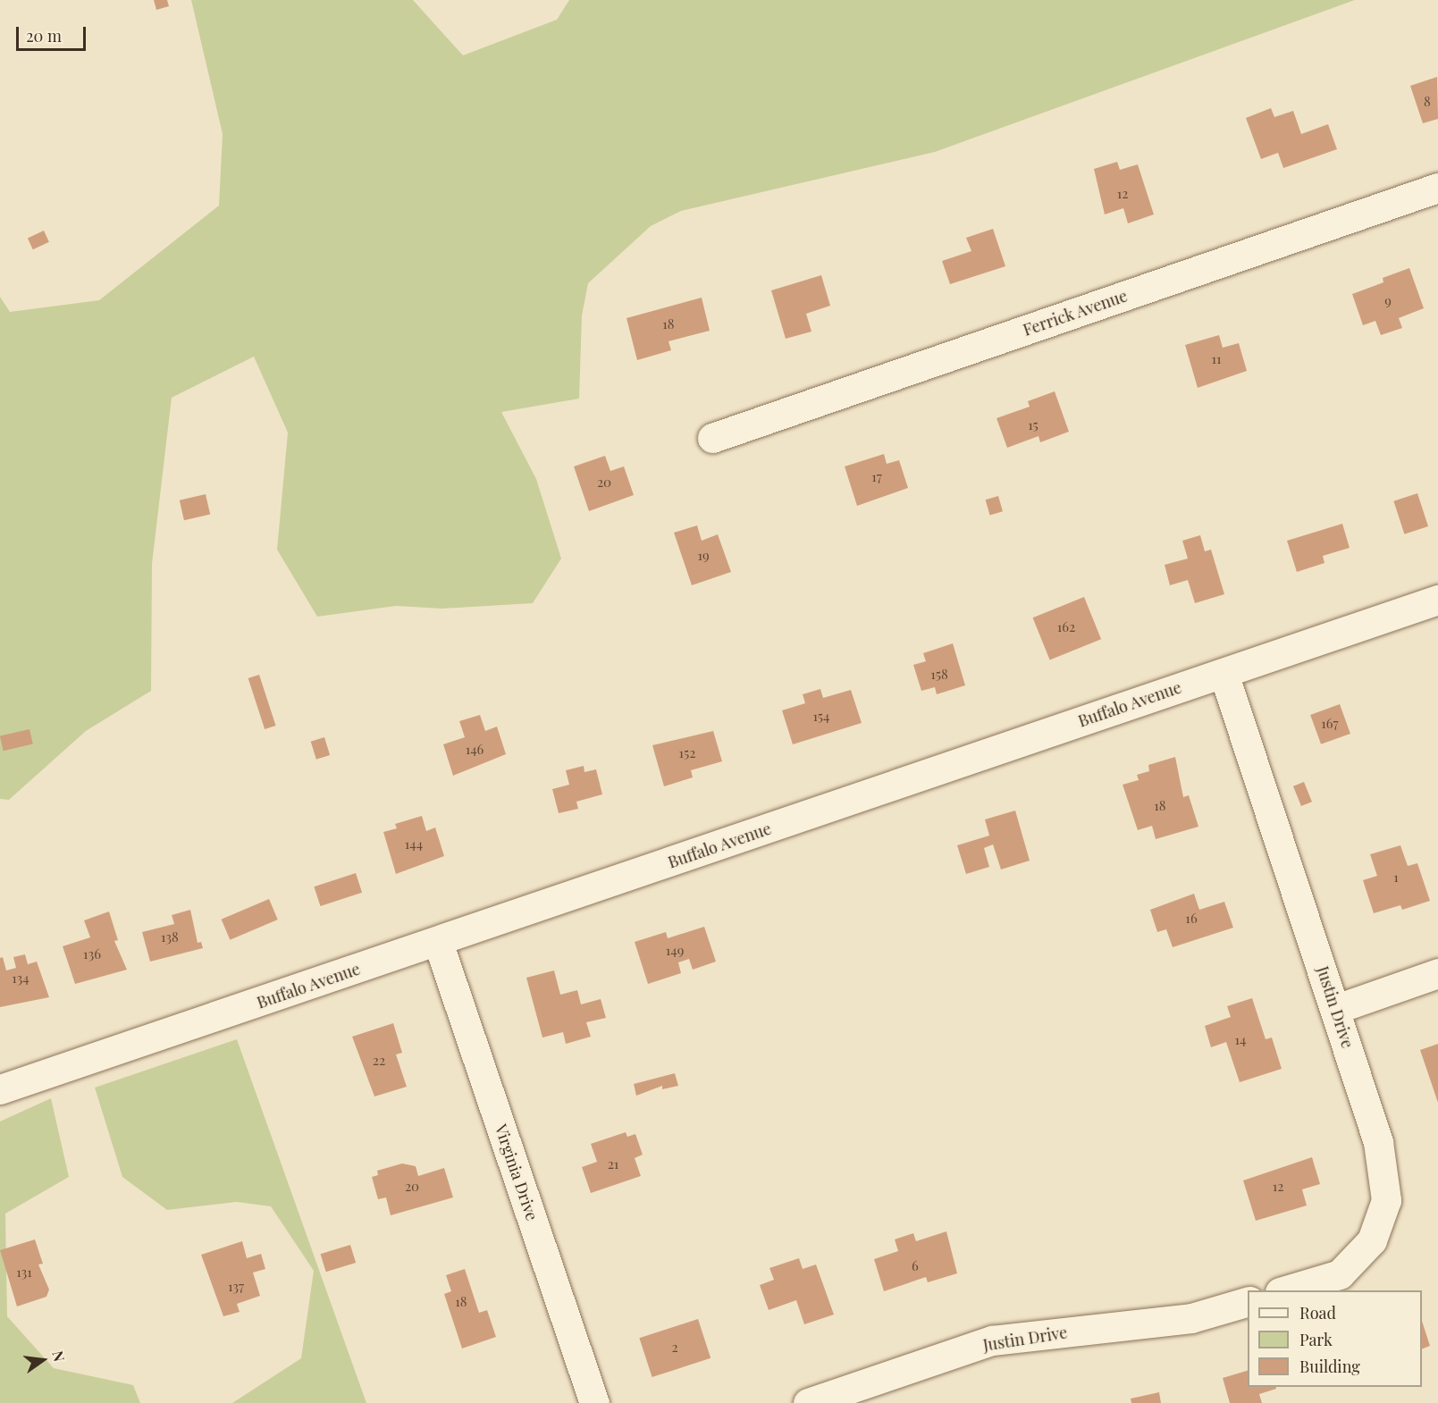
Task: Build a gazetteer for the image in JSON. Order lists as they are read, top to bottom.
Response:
{
  "streets": {
    "street": [
      "Ferrick Avenue",
      "Buffalo Avenue",
      "Justin Drive",
      "Virginia Drive"
    ]
  },
  "crossings": [
    ["Buffalo Avenue", "Justin Drive"],
    ["Buffalo Avenue", "Virginia Drive"]
  ],
  "house_numbers": [
    "8",
    "12",
    "9",
    "18",
    "11",
    "15",
    "17",
    "20",
    "19",
    "162",
    "158",
    "154",
    "167",
    "146",
    "152",
    "18",
    "144",
    "1",
    "16",
    "138",
    "149",
    "136",
    "134",
    "14",
    "22",
    "21",
    "20",
    "12",
    "6",
    "131",
    "137",
    "18",
    "2"
  ],
  "legend": ["Road", "Park", "Building"],
  "scale_bar": "20 m",
  "north": "right"
}
